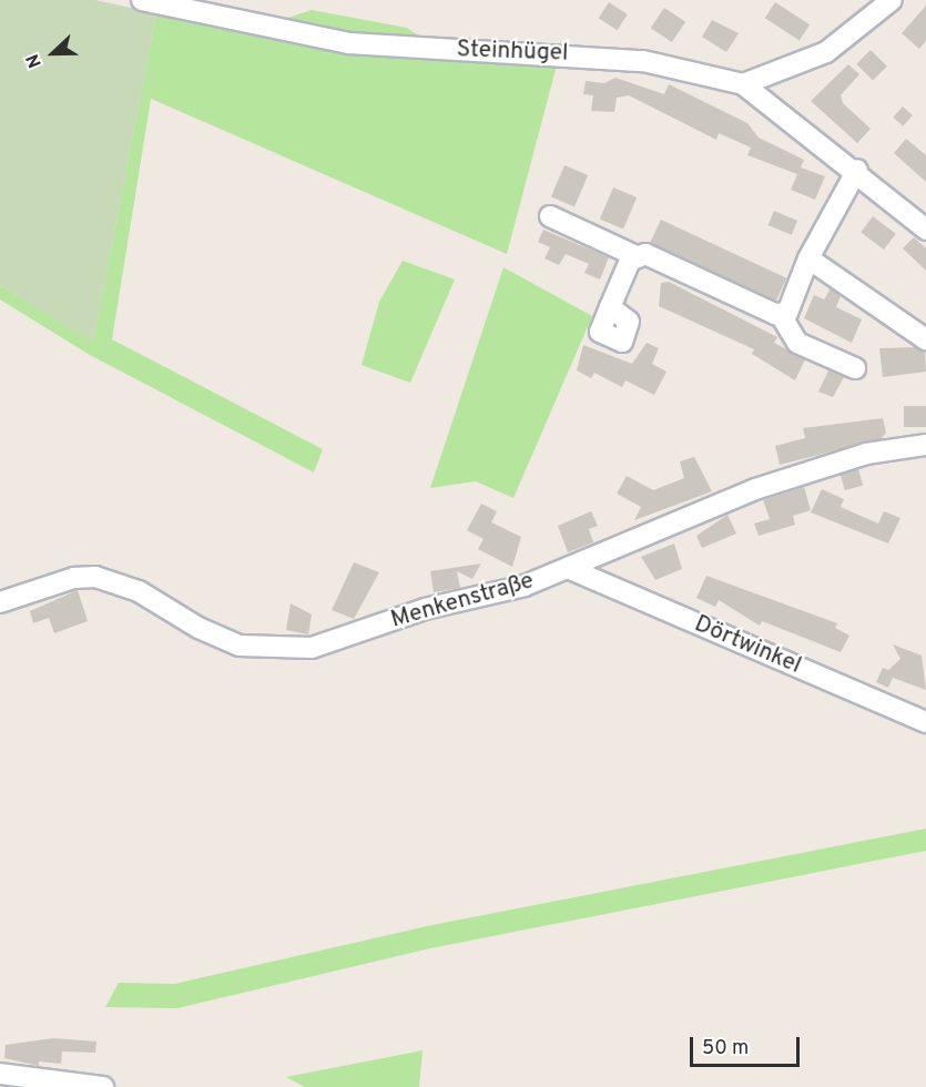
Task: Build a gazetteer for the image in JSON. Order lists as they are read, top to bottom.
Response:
{
  "streets": {
    "street": ["Steinhügel", "Menkenstraße", "Dörtwinkel"]
  },
  "crossings": [
    ["Menkenstraße", "Dörtwinkel"]
  ],
  "scale_bar": "50 m",
  "north": "left"
}
